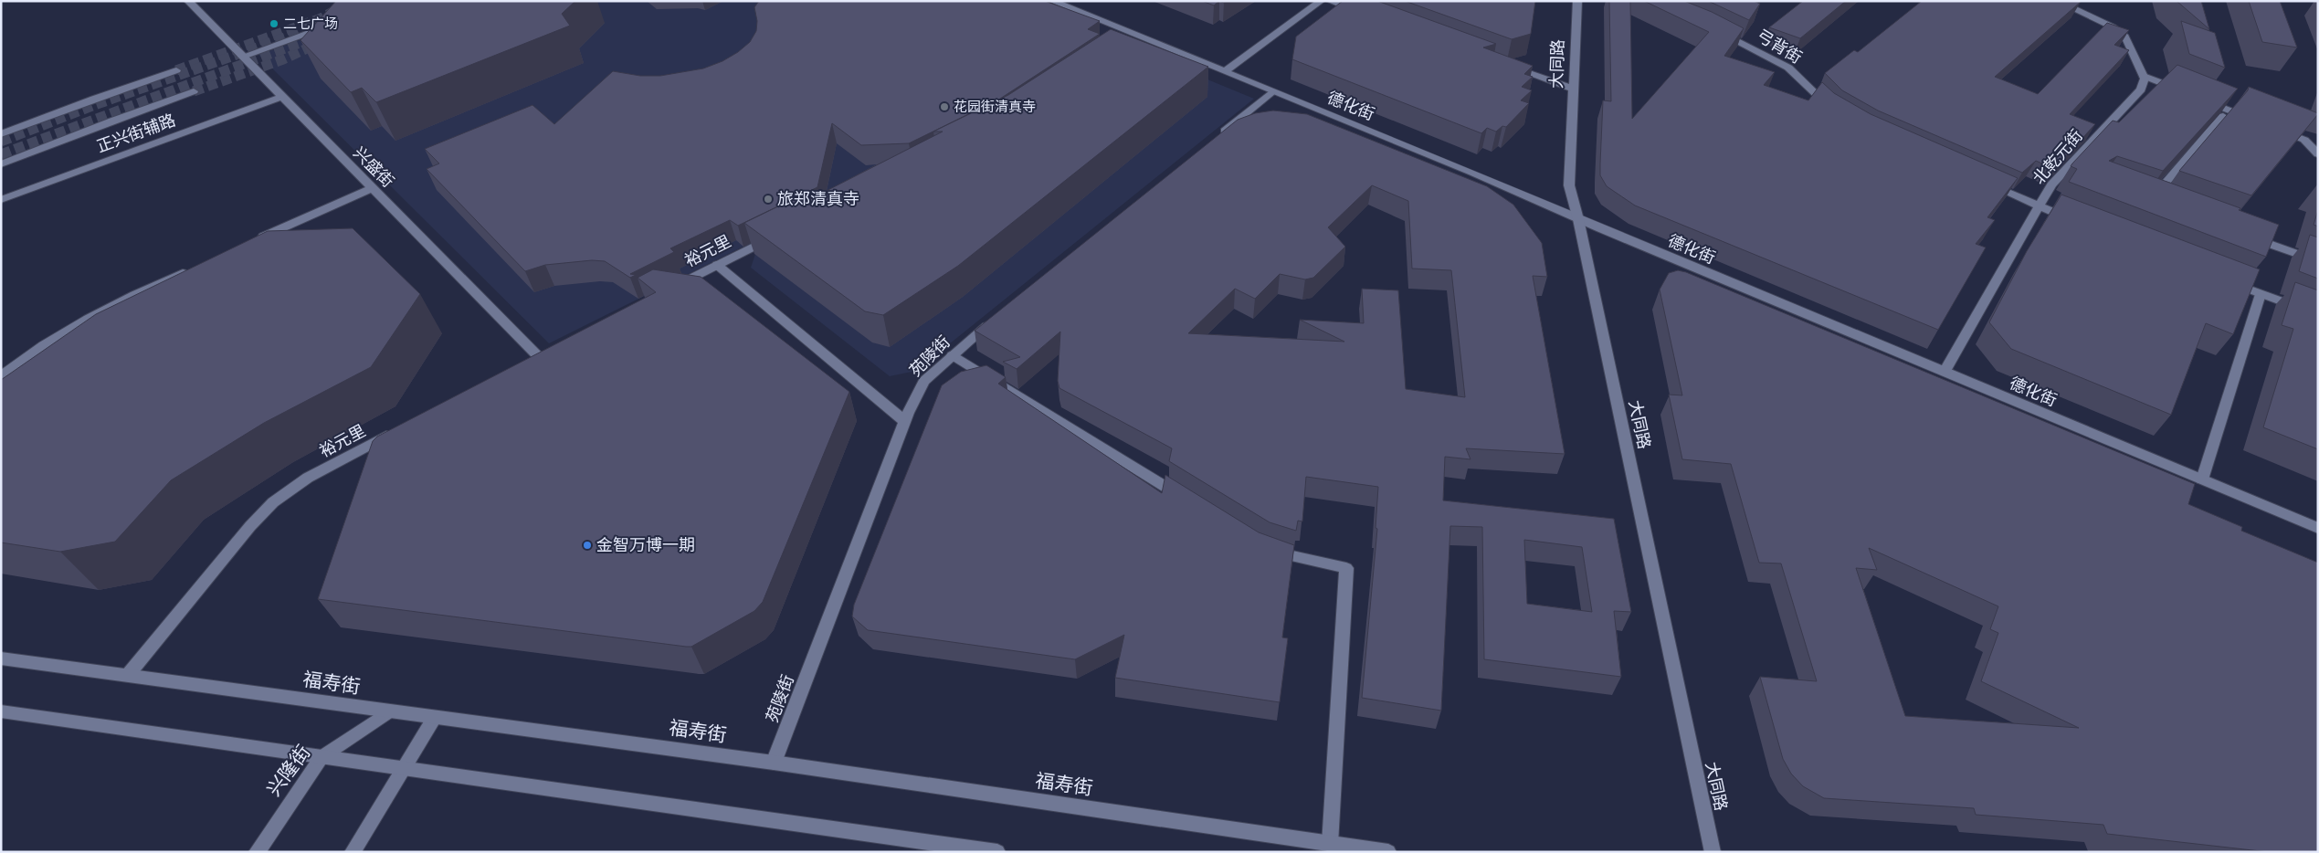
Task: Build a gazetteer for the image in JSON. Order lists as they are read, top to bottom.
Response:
{
  "streets": {
    "street": [
      "弓背街",
      "大同路",
      "德化街",
      "正兴街辅路",
      "北乾元街",
      "兴盛街",
      "裕元里",
      "苑陵街",
      "福寿街",
      "兴隆街"
    ]
  },
  "crossings": [
    ["大同路", "德化街"],
    ["德化街", "北乾元街"],
    ["正兴街辅路", "兴盛街"],
    ["裕元里", "福寿街"],
    ["苑陵街", "福寿街"],
    ["福寿街", "兴隆街"]
  ],
  "places": [
    "二七广场",
    "花园街清真寺",
    "旅郑清真寺",
    "金智万博一期"
  ]
}
